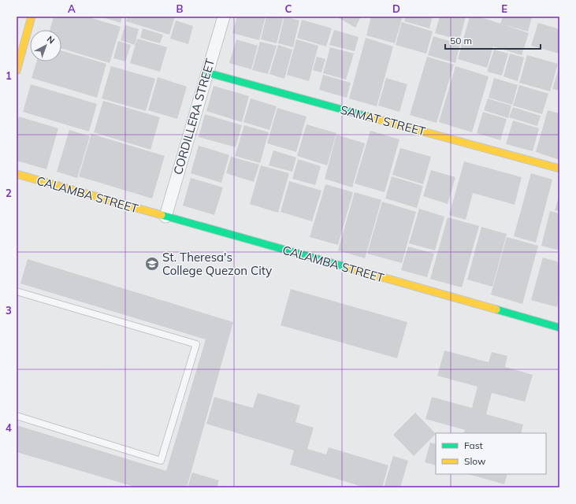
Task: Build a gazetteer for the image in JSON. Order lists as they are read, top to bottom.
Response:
{
  "streets": {
    "street": ["CORDILLERA STREET", "SAMAT STREET", "CALAMBA STREET"]
  },
  "crossings": [
    ["CORDILLERA STREET", "SAMAT STREET"],
    ["CORDILLERA STREET", "CALAMBA STREET"]
  ],
  "places": {
    "school or university": ["St. Theresa's College Quezon City"]
  },
  "legend": ["Fast", "Slow"],
  "scale_bar": "50 m",
  "north": "top right",
  "grid": {
    "columns": [
      "A",
      "B",
      "C",
      "D",
      "E"
    ],
    "rows": [
      "1",
      "2",
      "3",
      "4"
    ]
  }
}
